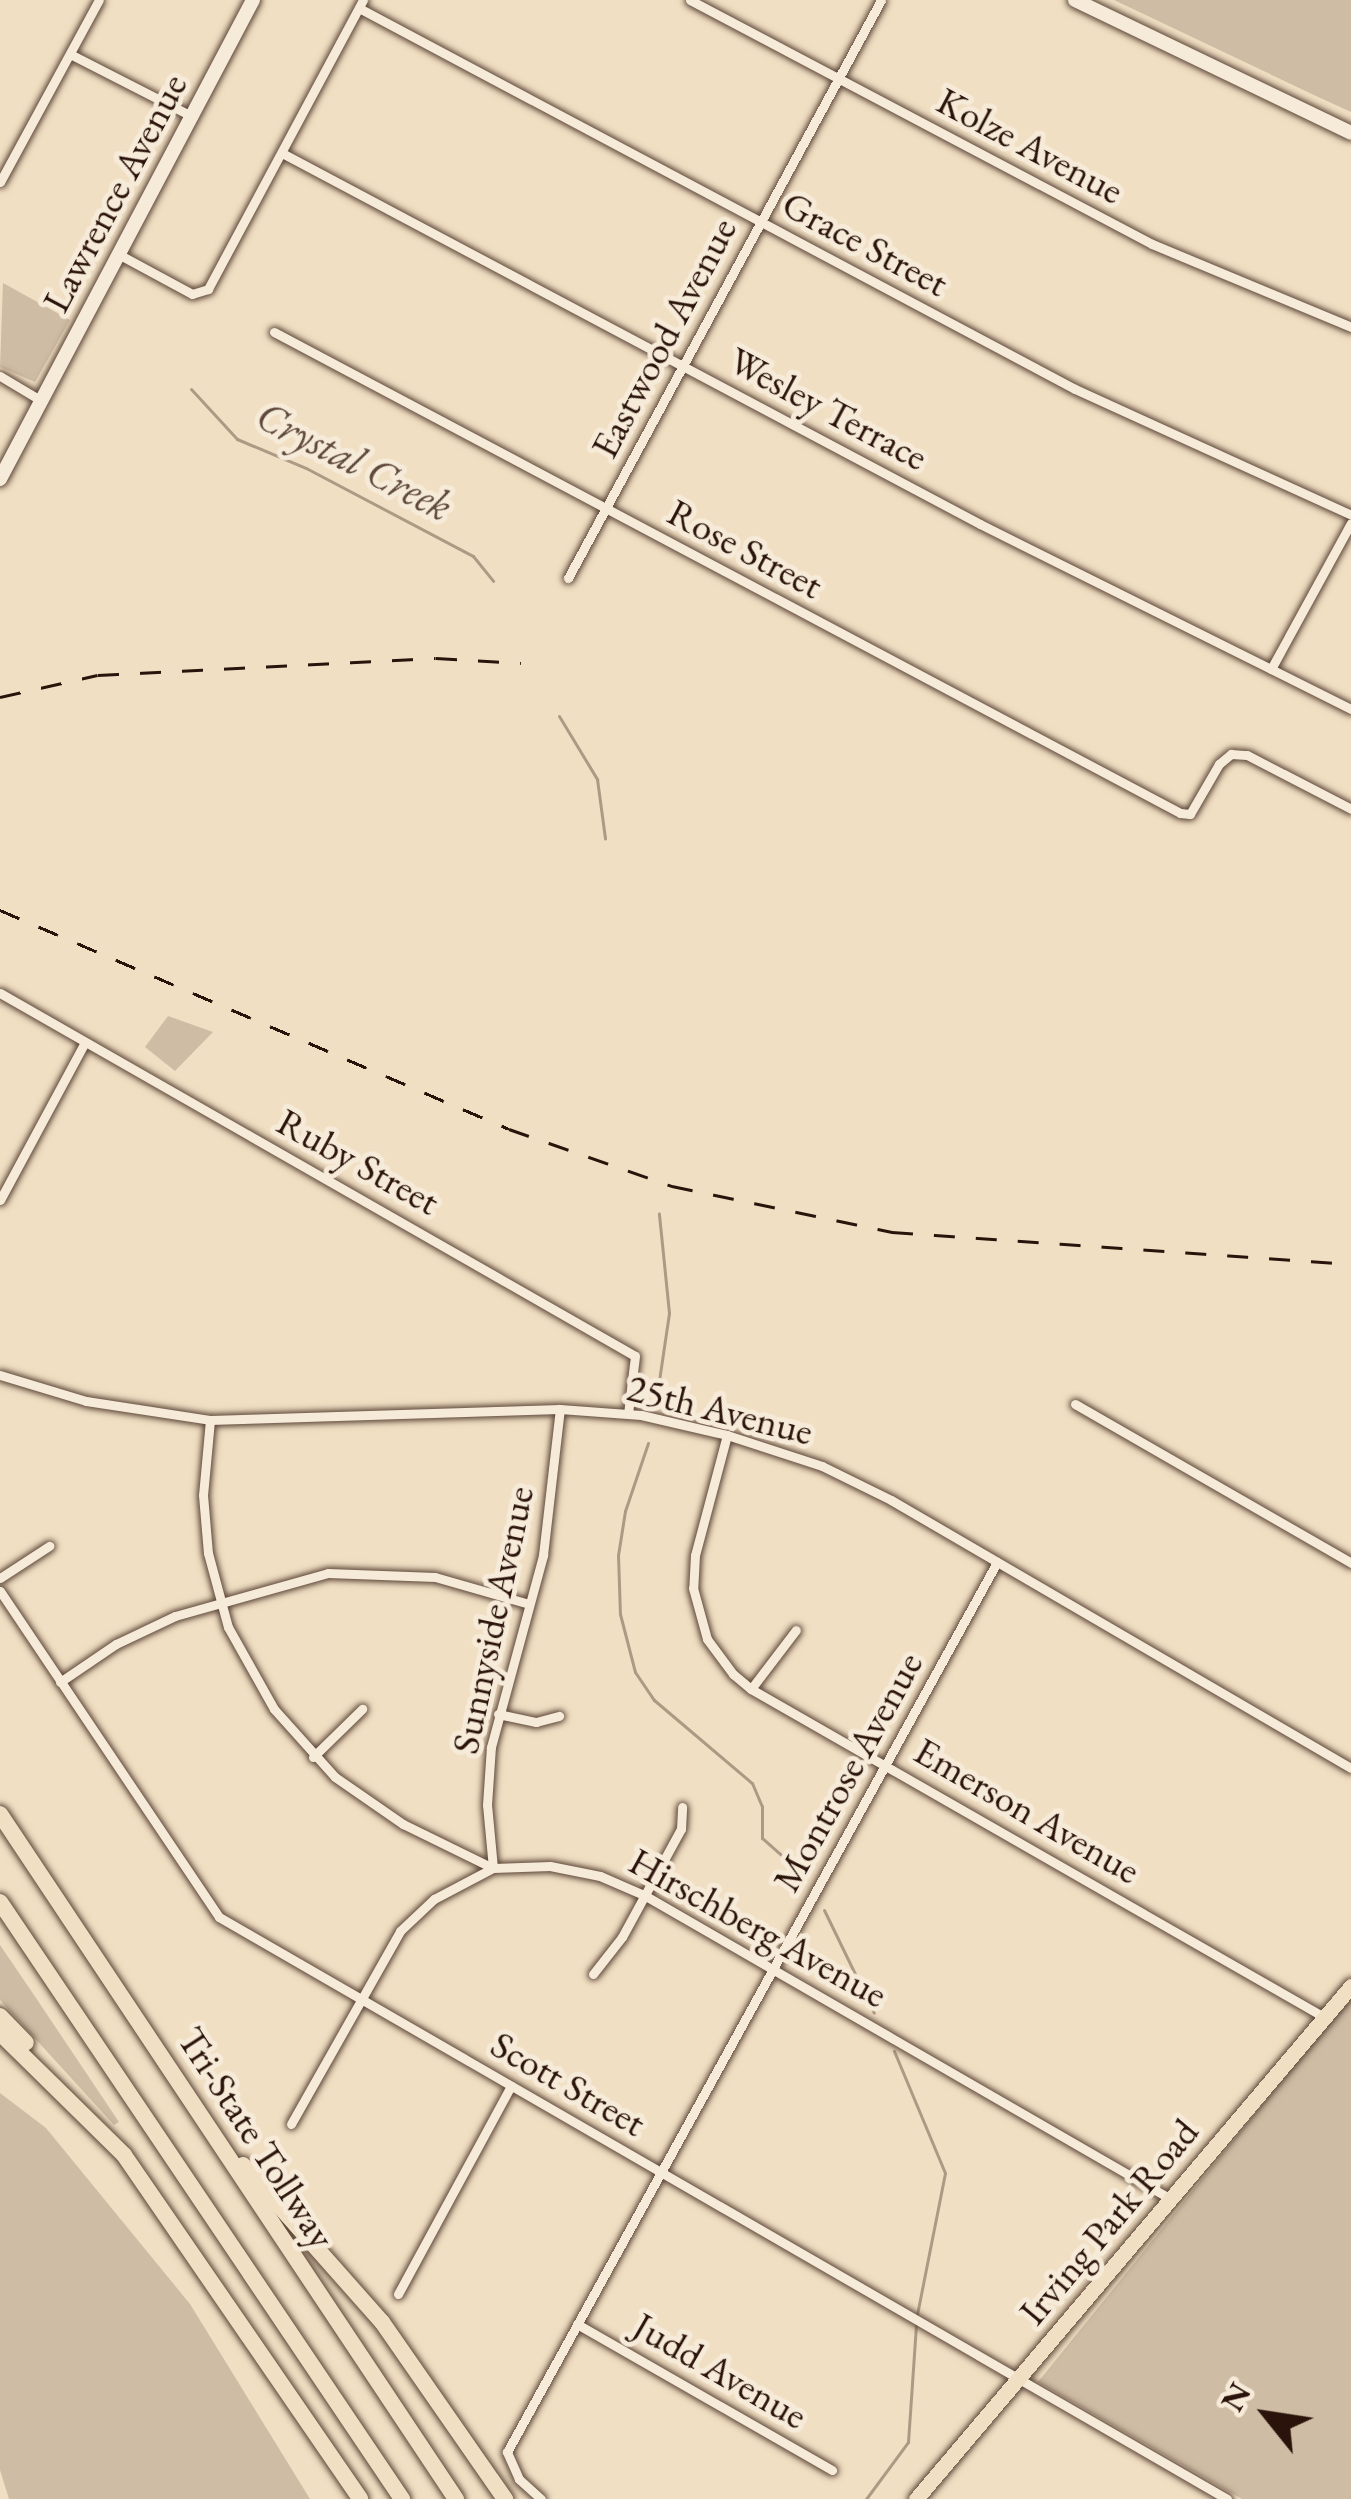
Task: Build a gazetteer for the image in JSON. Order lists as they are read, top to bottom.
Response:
{
  "streets": {
    "highway": ["Tri-State Tollway"],
    "main road": ["Lawrence Avenue", "Irving Park Road"],
    "street": [
      "Kolze Avenue",
      "Grace Street",
      "Eastwood Avenue",
      "Wesley Terrace",
      "Rose Street",
      "Ruby Street",
      "25th Avenue",
      "Sunnyside Avenue",
      "Montrose Avenue",
      "Emerson Avenue",
      "Hirschberg Avenue",
      "Scott Street",
      "Judd Avenue"
    ]
  },
  "crossings": [
    ["Kolze Avenue", "Eastwood Avenue"],
    ["Grace Street", "Eastwood Avenue"],
    ["Eastwood Avenue", "Wesley Terrace"],
    ["Eastwood Avenue", "Rose Street"],
    ["Ruby Street", "25th Avenue"],
    ["25th Avenue", "Sunnyside Avenue"],
    ["25th Avenue", "Montrose Avenue"],
    ["25th Avenue", "Emerson Avenue"],
    ["25th Avenue", "Hirschberg Avenue"],
    ["Sunnyside Avenue", "Hirschberg Avenue"],
    ["Montrose Avenue", "Emerson Avenue"],
    ["Montrose Avenue", "Hirschberg Avenue"],
    ["Montrose Avenue", "Scott Street"],
    ["Montrose Avenue", "Judd Avenue"],
    ["Emerson Avenue", "Irving Park Road"],
    ["Hirschberg Avenue", "Irving Park Road"],
    ["Scott Street", "Irving Park Road"]
  ],
  "water": ["Crystal Creek"],
  "north": "top left"
}
